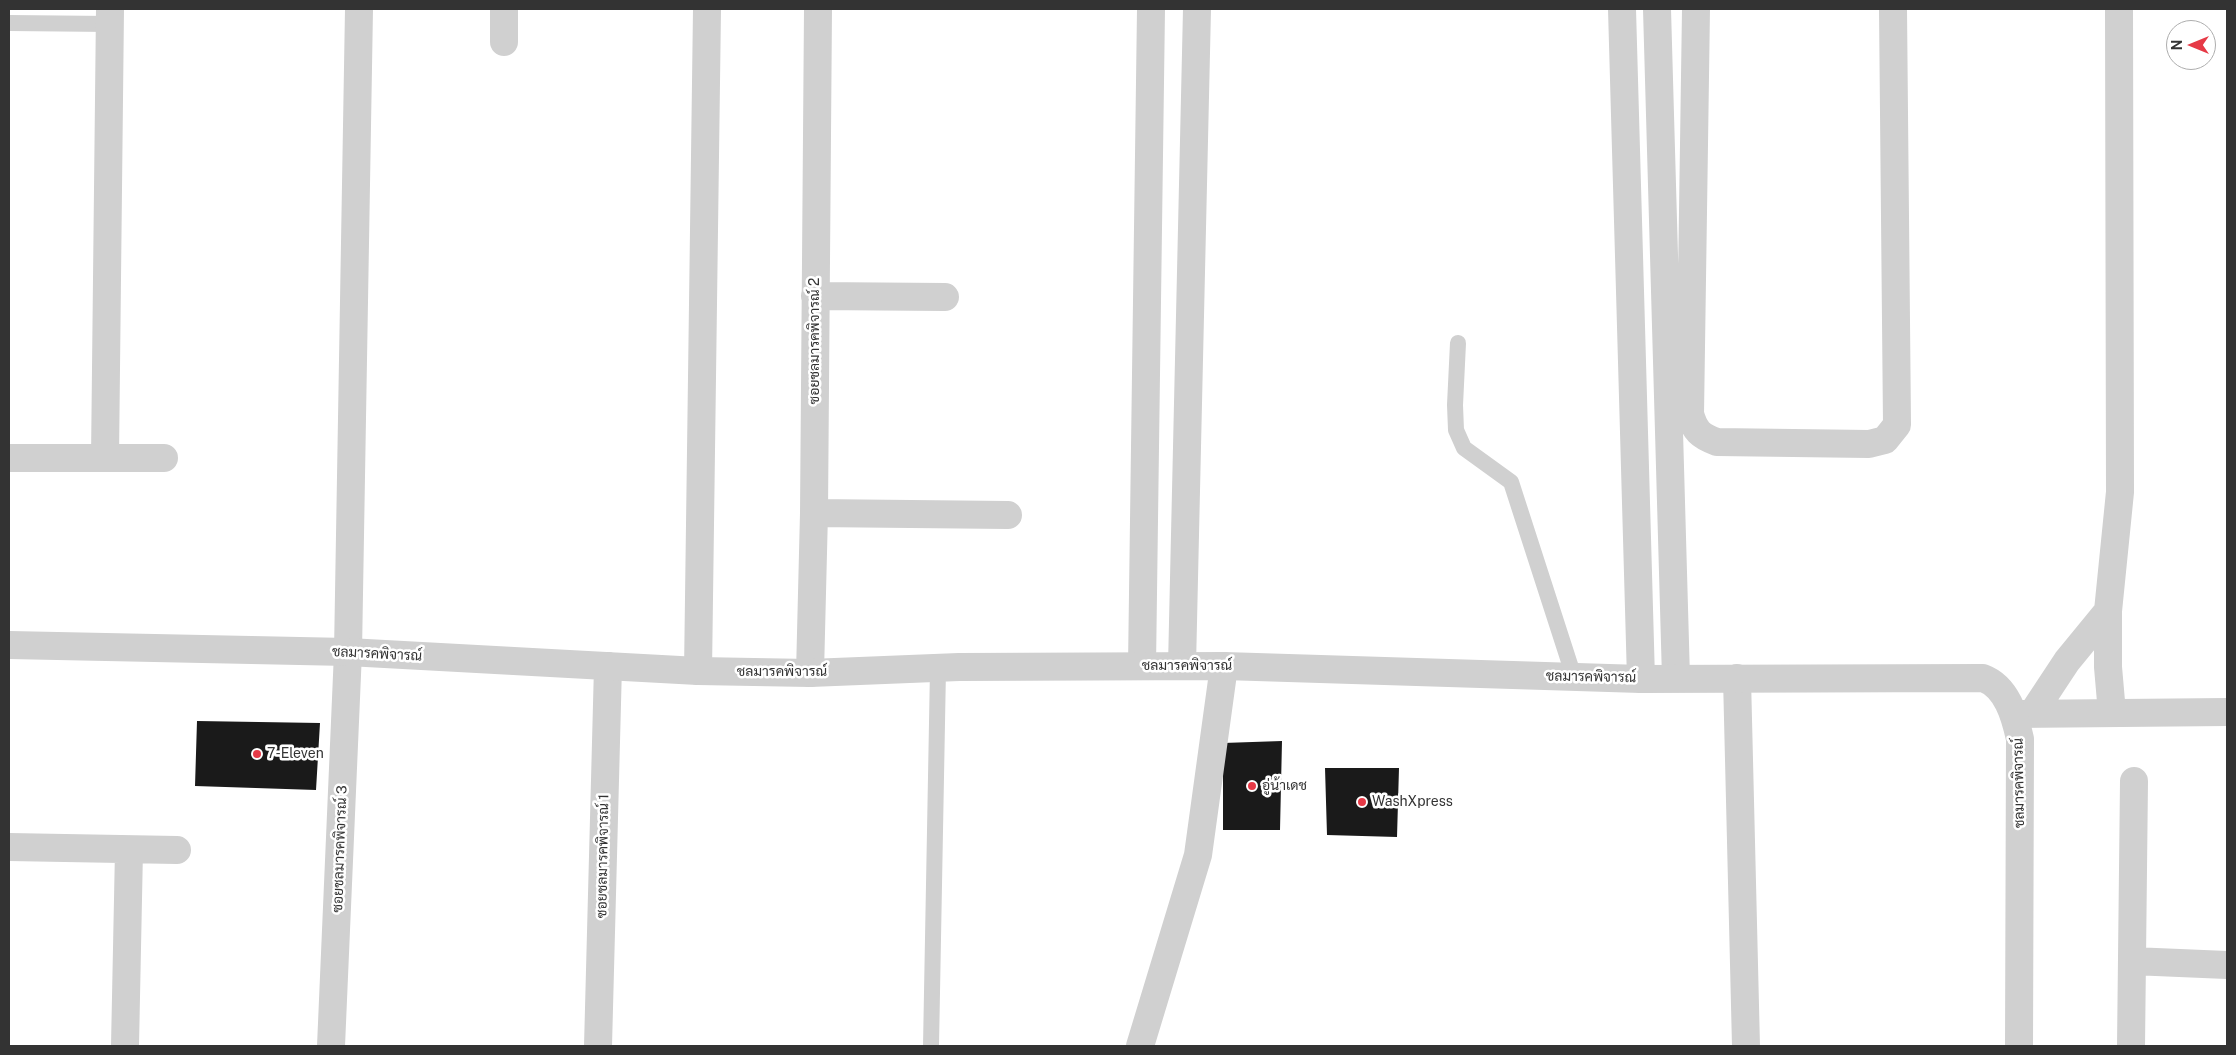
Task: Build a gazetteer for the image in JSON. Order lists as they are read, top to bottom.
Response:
{
  "streets": {
    "street": [
      "ซอยชลมารคพิจารณ์ 2",
      "ชลมารคพิจารณ์",
      "ซอยชลมารคพิจารณ์ 3",
      "ซอยชลมารคพิจารณ์ 1"
    ]
  },
  "crossings": [
    ["ซอยชลมารคพิจารณ์ 2", "ชลมารคพิจารณ์"],
    ["ชลมารคพิจารณ์", "ซอยชลมารคพิจารณ์ 3"],
    ["ชลมารคพิจารณ์", "ซอยชลมารคพิจารณ์ 1"]
  ],
  "places": ["7-Eleven", "อู่น้าเดช", "WashXpress"],
  "north": "left"
}
